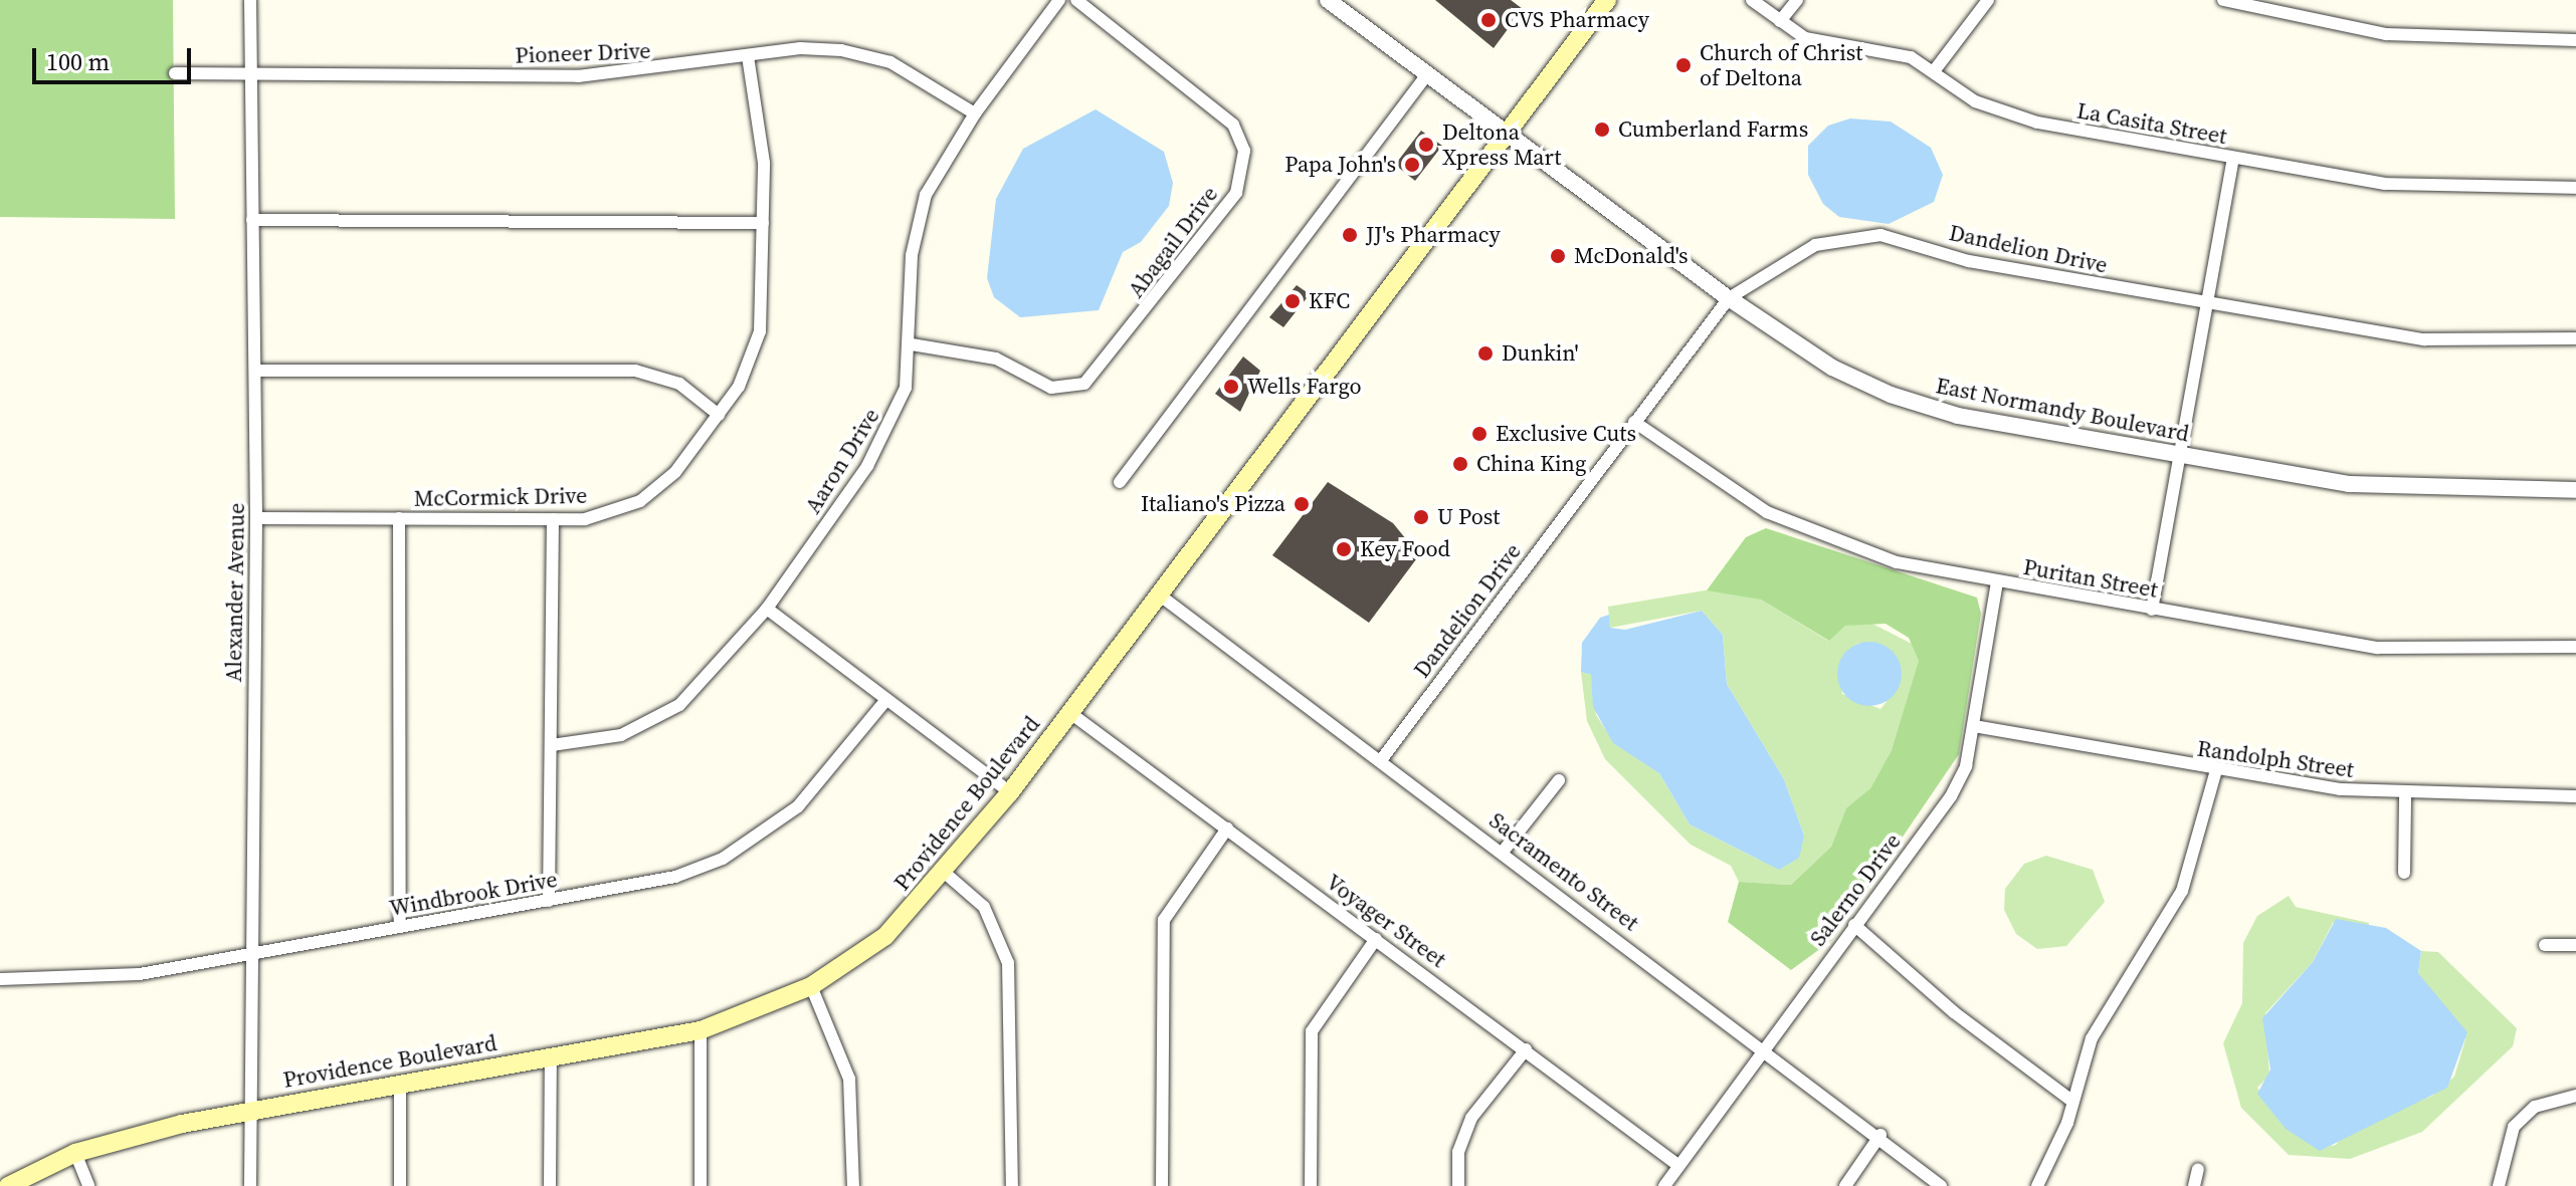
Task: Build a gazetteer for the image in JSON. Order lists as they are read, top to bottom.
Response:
{
  "streets": {
    "main road": ["Providence Boulevard"],
    "street": [
      "Pioneer Drive",
      "La Casita Street",
      "Abagail Drive",
      "Dandelion Drive",
      "East Normandy Boulevard",
      "Aaron Drive",
      "McCormick Drive",
      "Puritan Street",
      "Alexander Avenue",
      "Randolph Street",
      "Sacramento Street",
      "Salerno Drive",
      "Windbrook Drive",
      "Voyager Street"
    ]
  },
  "crossings": [
    ["Pioneer Drive", "Aaron Drive"],
    ["Pioneer Drive", "McCormick Drive"],
    ["Pioneer Drive", "Alexander Avenue"],
    ["Abagail Drive", "Aaron Drive"],
    ["Dandelion Drive", "East Normandy Boulevard"],
    ["Dandelion Drive", "Puritan Street"],
    ["Dandelion Drive", "Sacramento Street"],
    ["East Normandy Boulevard", "Providence Boulevard"],
    ["McCormick Drive", "Alexander Avenue"],
    ["Puritan Street", "Salerno Drive"],
    ["Alexander Avenue", "Providence Boulevard"],
    ["Alexander Avenue", "Windbrook Drive"],
    ["Randolph Street", "Salerno Drive"],
    ["Providence Boulevard", "Sacramento Street"],
    ["Providence Boulevard", "Voyager Street"],
    ["Sacramento Street", "Salerno Drive"],
    ["Salerno Drive", "Voyager Street"]
  ],
  "places": [
    "CVS Pharmacy",
    "Church of Christ of Deltona",
    "Cumberland Farms",
    "Deltona Xpress Mart",
    "Papa John's",
    "JJ's Pharmacy",
    "McDonald's",
    "KFC",
    "Dunkin'",
    "Wells Fargo",
    "Exclusive Cuts",
    "China King",
    "Italiano's Pizza",
    "U Post",
    "Key Food"
  ],
  "scale_bar": "100 m"
}
